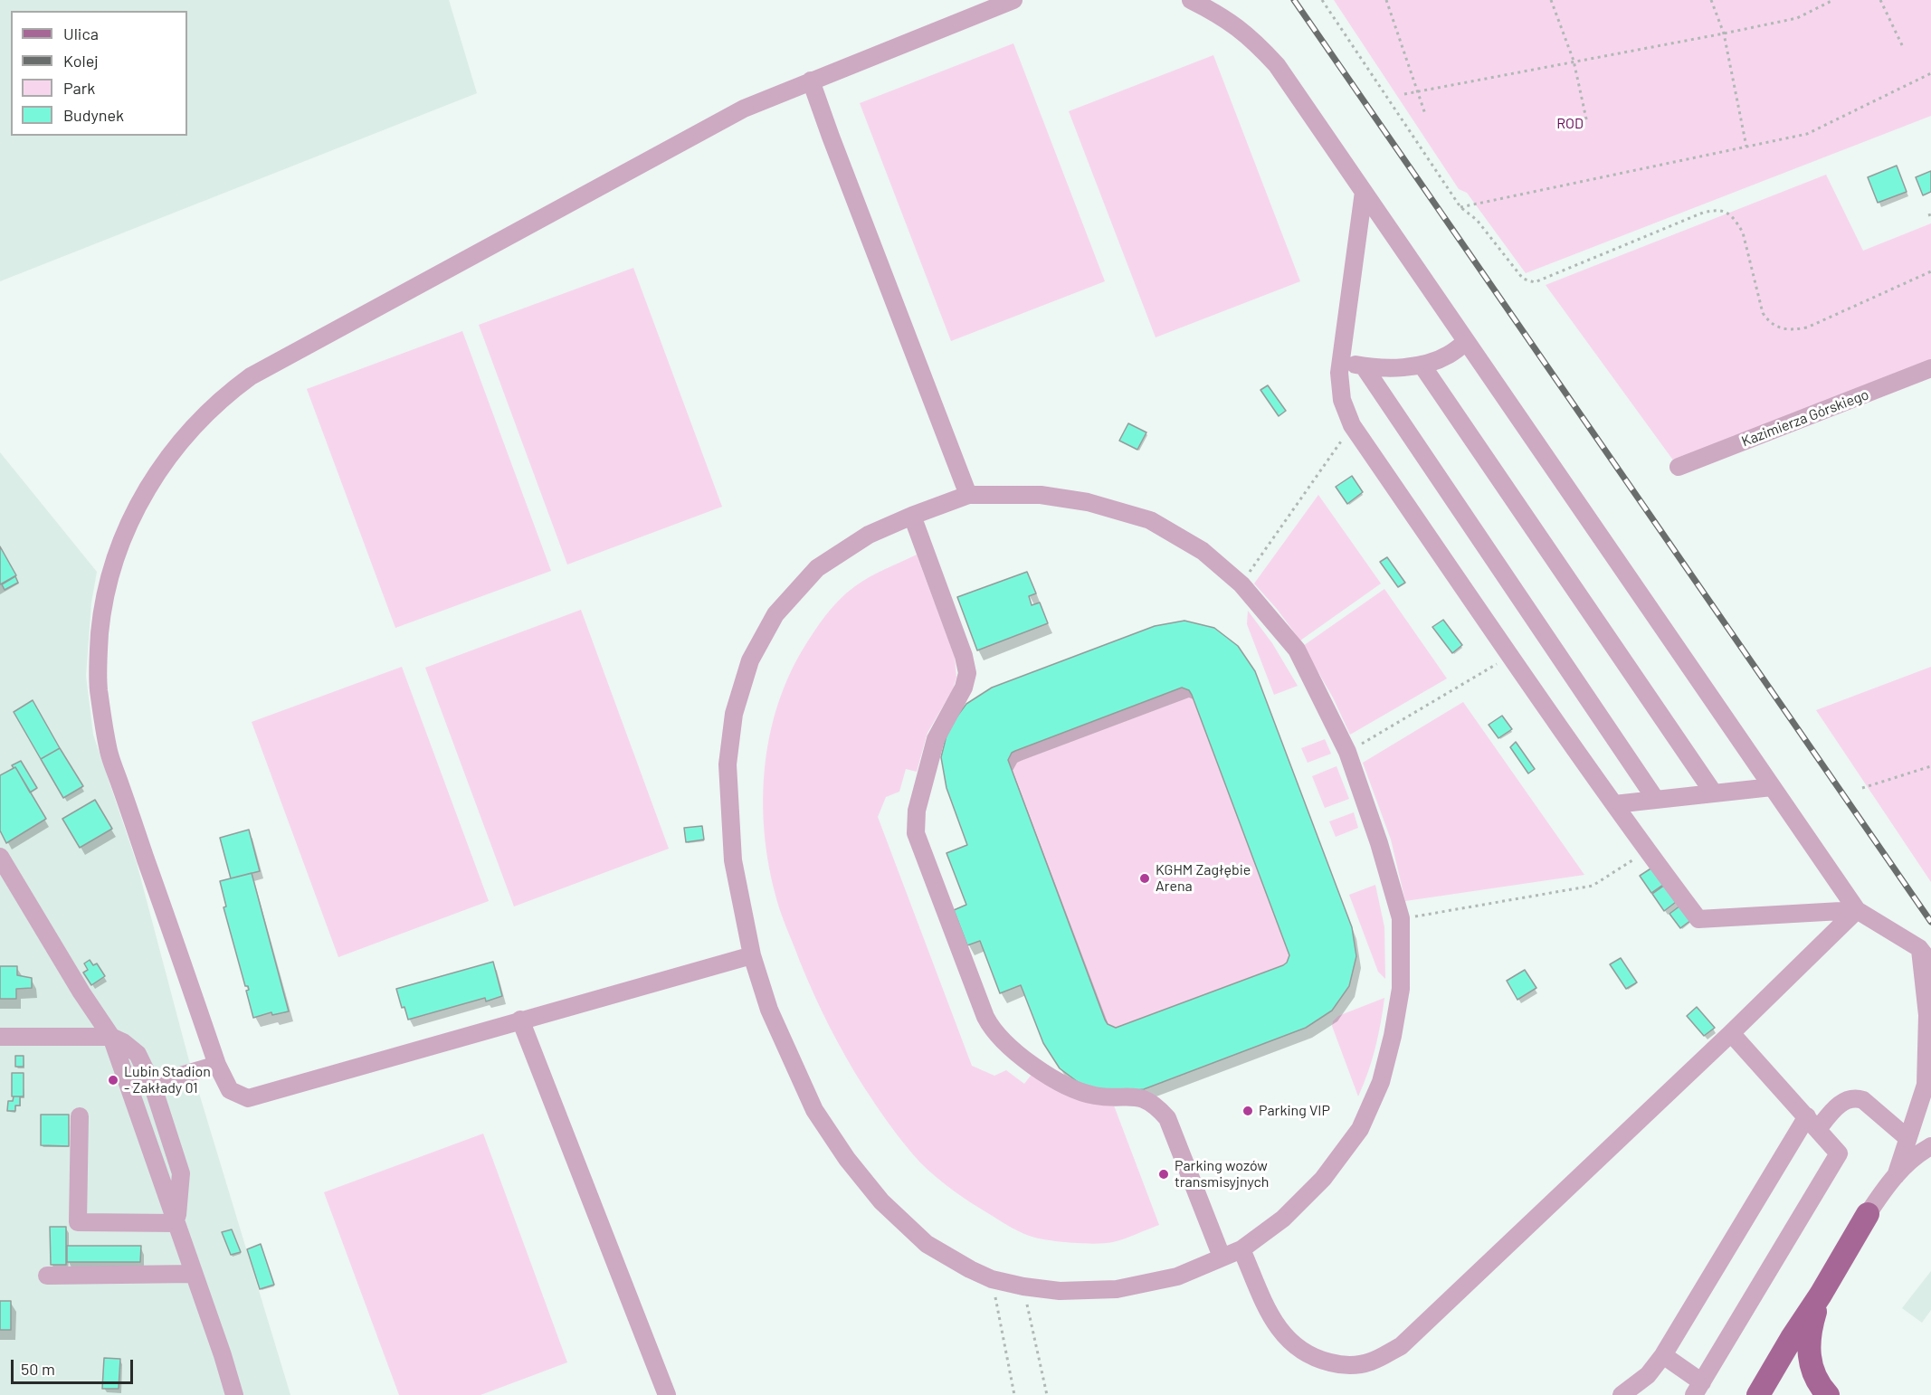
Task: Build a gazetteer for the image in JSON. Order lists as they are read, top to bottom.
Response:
{
  "streets": {
    "street": ["Kazimierza Górskiego"]
  },
  "parks": ["ROD"],
  "places": [
    "KGHM Zagłębie Arena",
    "Lubin Stadion - Zakłady 01",
    "Parking VIP",
    "Parking wozów transmisyjnych"
  ],
  "legend": [
    "Ulica",
    "Kolej",
    "Park",
    "Budynek"
  ],
  "scale_bar": "50 m"
}
